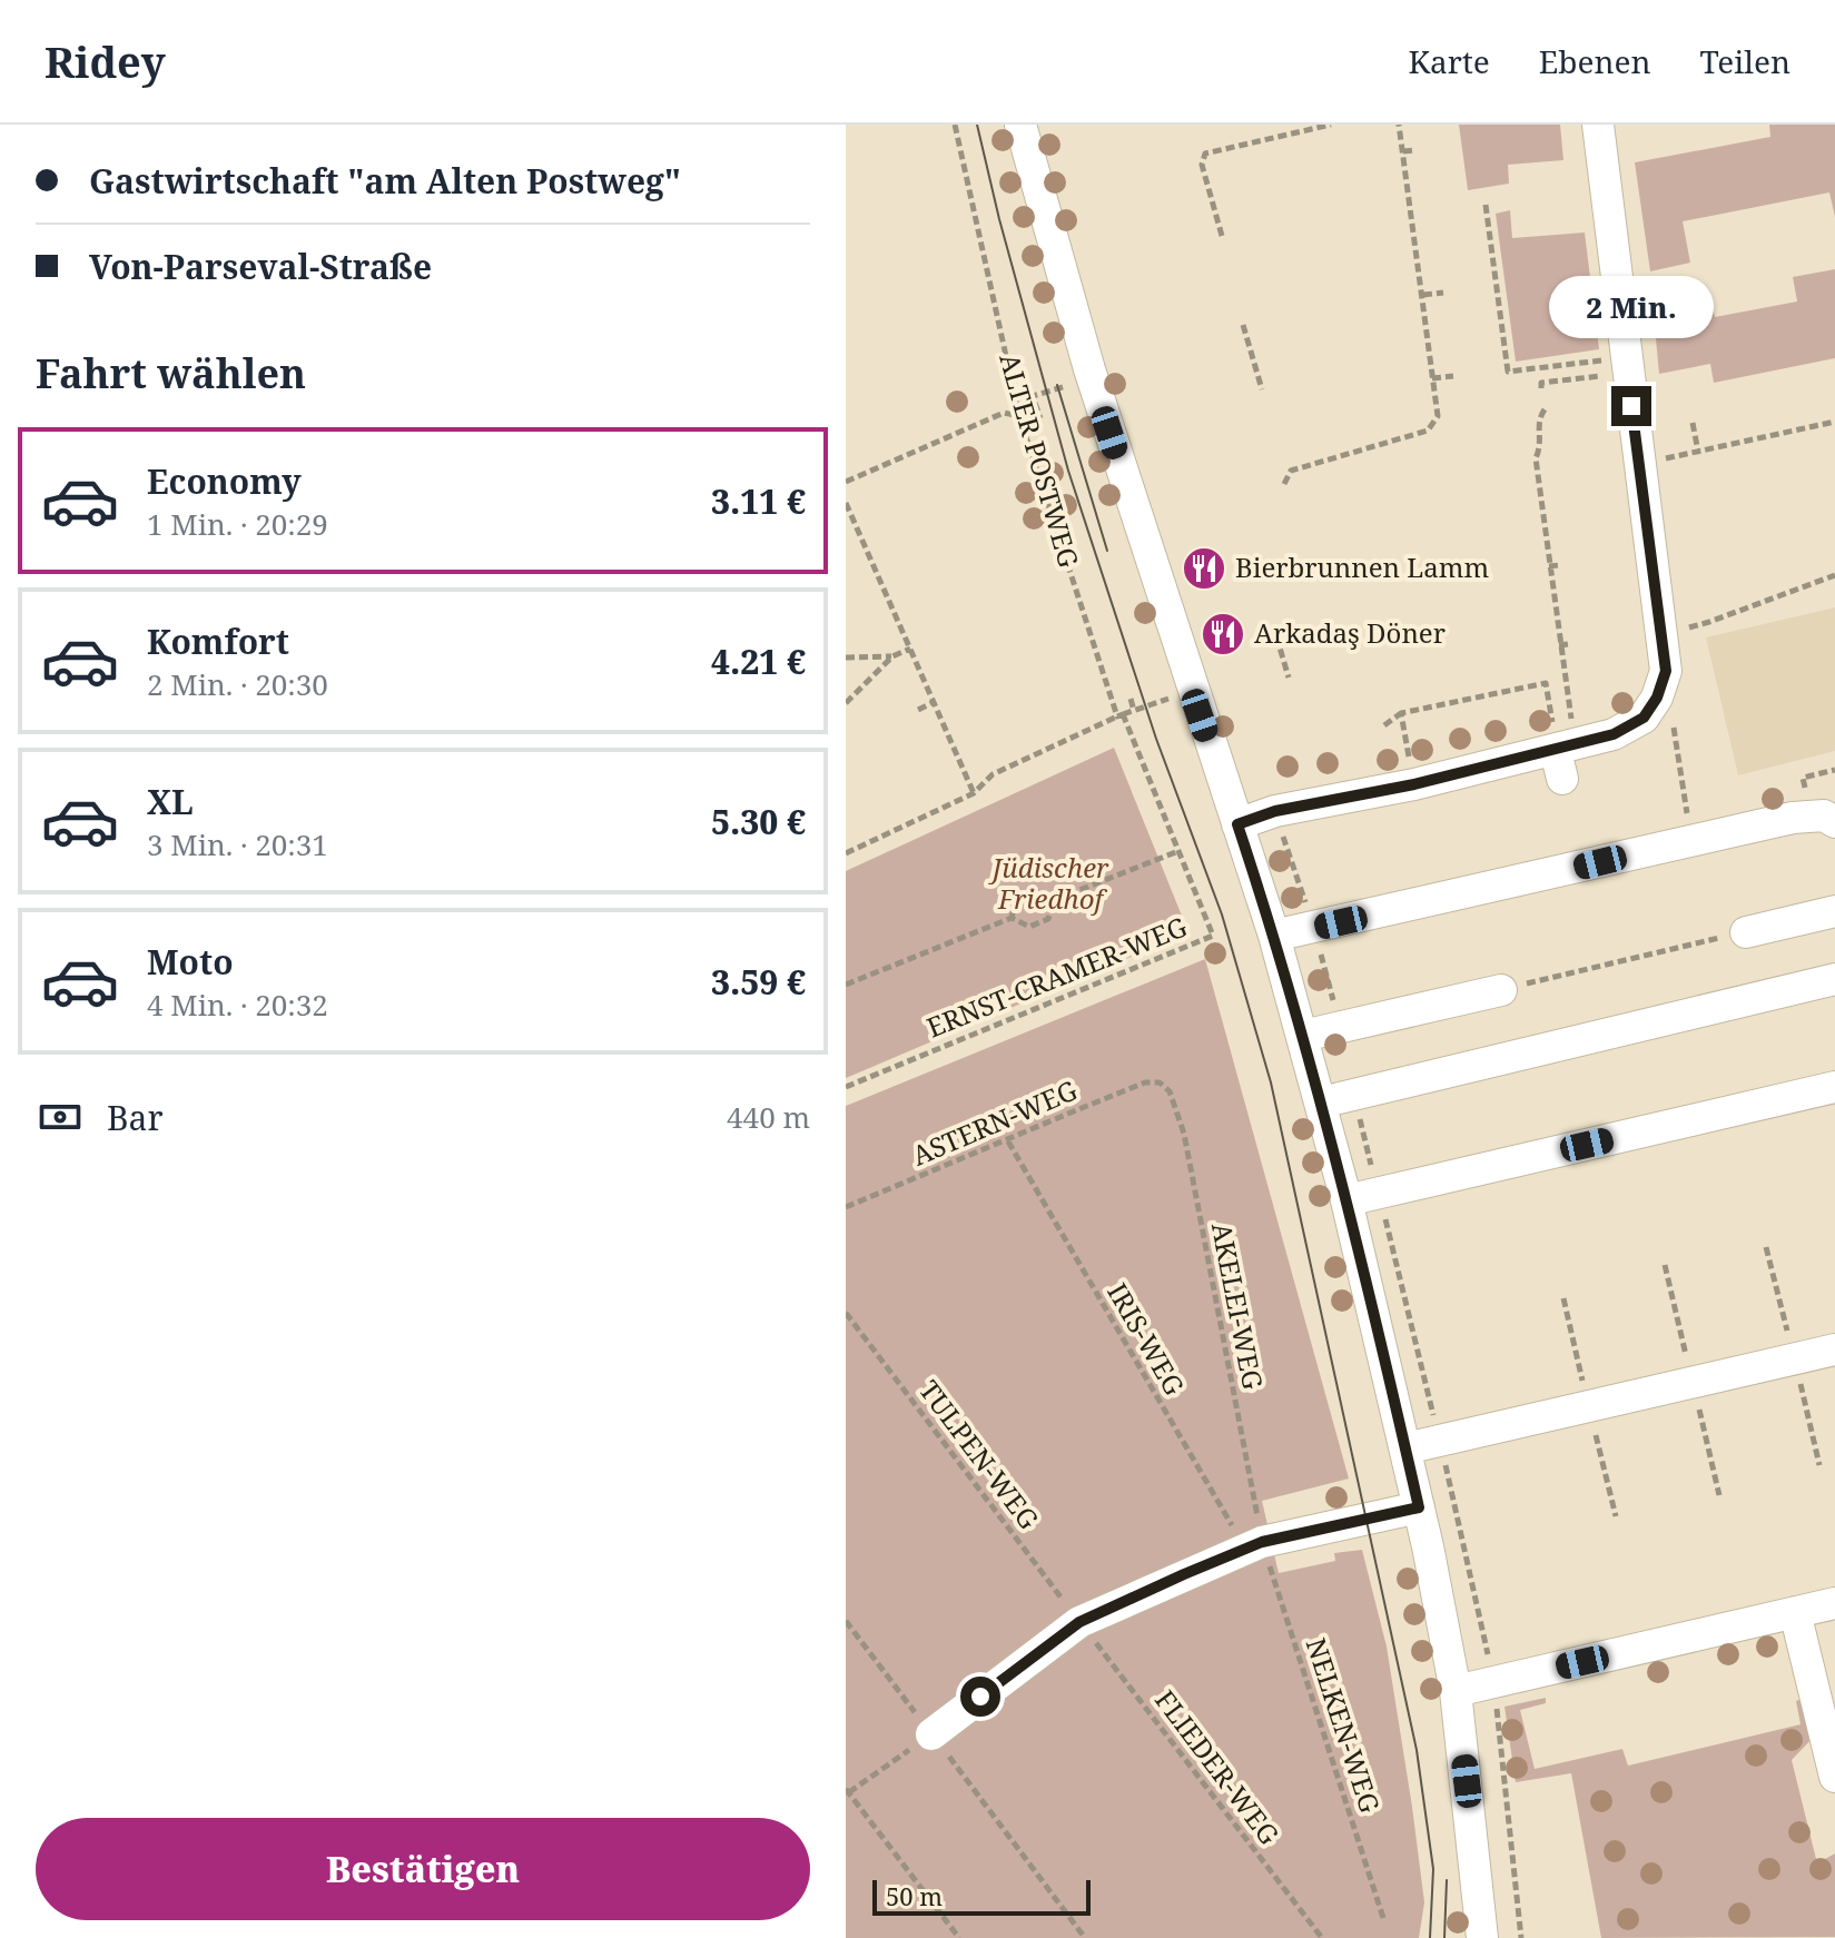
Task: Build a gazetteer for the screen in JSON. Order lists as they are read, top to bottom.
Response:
{
  "streets": {
    "path": [
      "ALTER POSTWEG",
      "ERNST-CRAMER-WEG",
      "ASTERN-WEG",
      "AKELEI-WEG",
      "IRIS-WEG",
      "TULPEN-WEG",
      "NELKEN-WEG",
      "FLIEDER-WEG"
    ]
  },
  "crossings": [
    ["ALTER POSTWEG", "ERNST-CRAMER-WEG"],
    ["ASTERN-WEG", "AKELEI-WEG"],
    ["ASTERN-WEG", "IRIS-WEG"],
    ["AKELEI-WEG", "IRIS-WEG"],
    ["AKELEI-WEG", "NELKEN-WEG"],
    ["IRIS-WEG", "NELKEN-WEG"],
    ["TULPEN-WEG", "FLIEDER-WEG"]
  ],
  "parks": ["Jüdischer Friedhof"],
  "places": {
    "restaurant": ["Bierbrunnen Lamm", "Arkadaş Döner"]
  },
  "scale_bar": "50 m",
  "page": {
    "header": "Ridey",
    "nav": ["Karte", "Ebenen", "Teilen"],
    "banner": ["Gastwirtschaft \"am Alten Postweg\"", "Von-Parseval-Straße"],
    "bubble": "2 Min.",
    "heading": "Fahrt wählen",
    "list": [
      {
        "name": "Economy",
        "note": "1 Min. · 20:29",
        "value": "3.11 €"
      },
      {
        "name": "Komfort",
        "note": "2 Min. · 20:30",
        "value": "4.21 €"
      },
      {
        "name": "XL",
        "note": "3 Min. · 20:31",
        "value": "5.30 €"
      },
      {
        "name": "Moto",
        "note": "4 Min. · 20:32",
        "value": "3.59 €"
      }
    ],
    "pay": ["Bar", "440 m"],
    "buttons": "Bestätigen",
    "scale": "50 m"
  }
}
